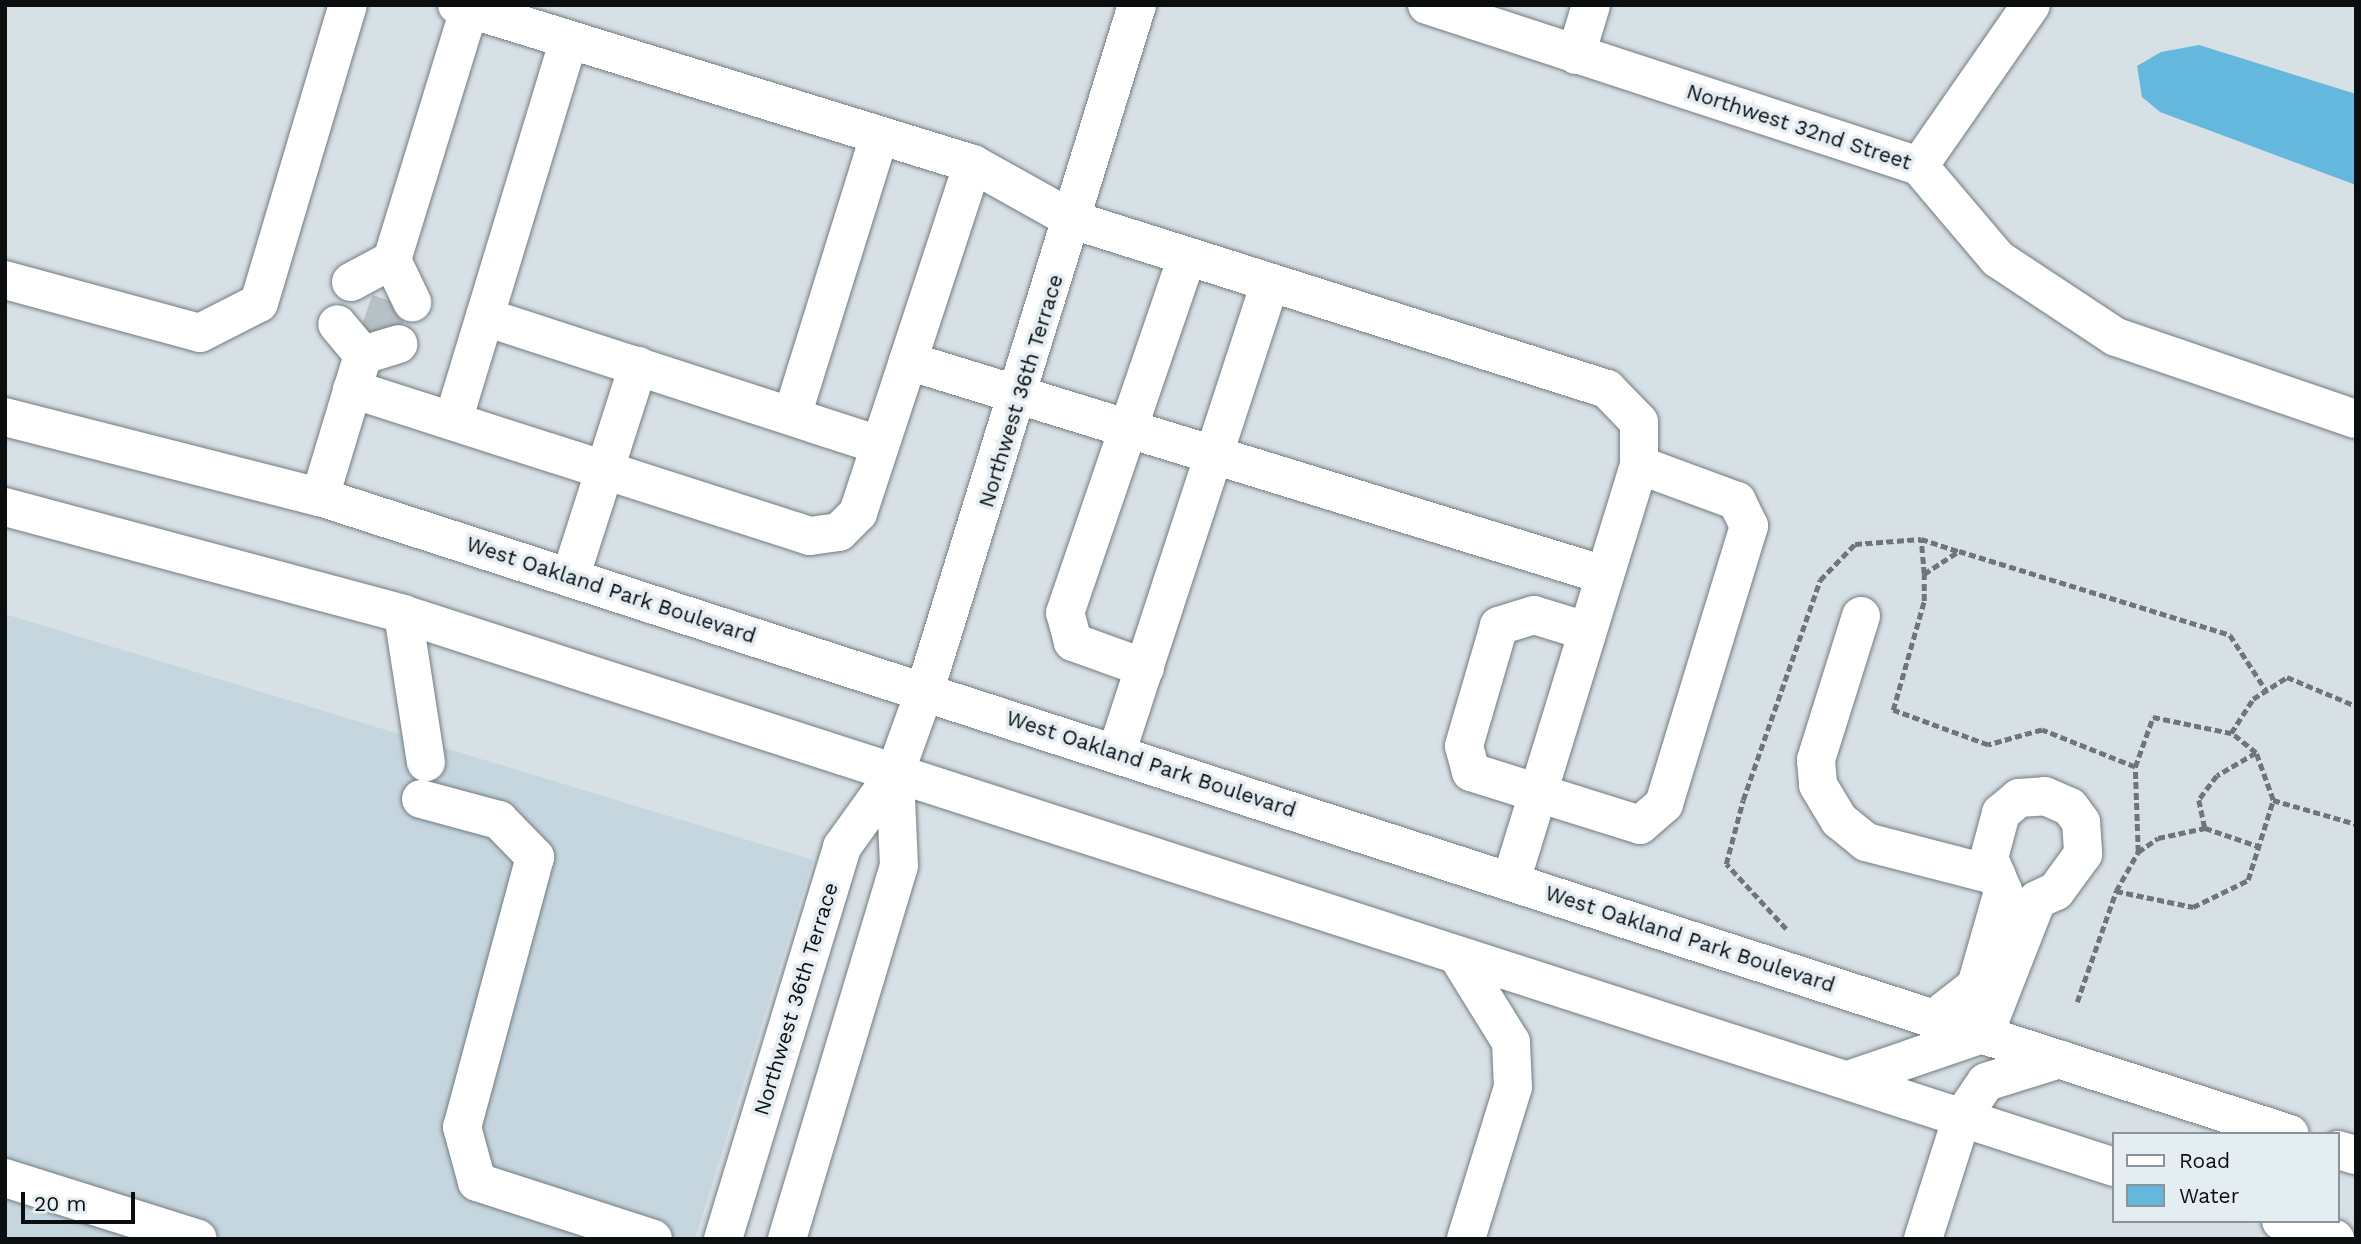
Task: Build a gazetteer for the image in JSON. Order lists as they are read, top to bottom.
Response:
{
  "streets": {
    "main road": ["Northwest 32nd Street", "Northwest 36th Terrace", "West Oakland Park Boulevard"]
  },
  "crossings": [
    ["Northwest 36th Terrace", "West Oakland Park Boulevard"]
  ],
  "legend": ["Road", "Water"],
  "scale_bar": "20 m"
}
